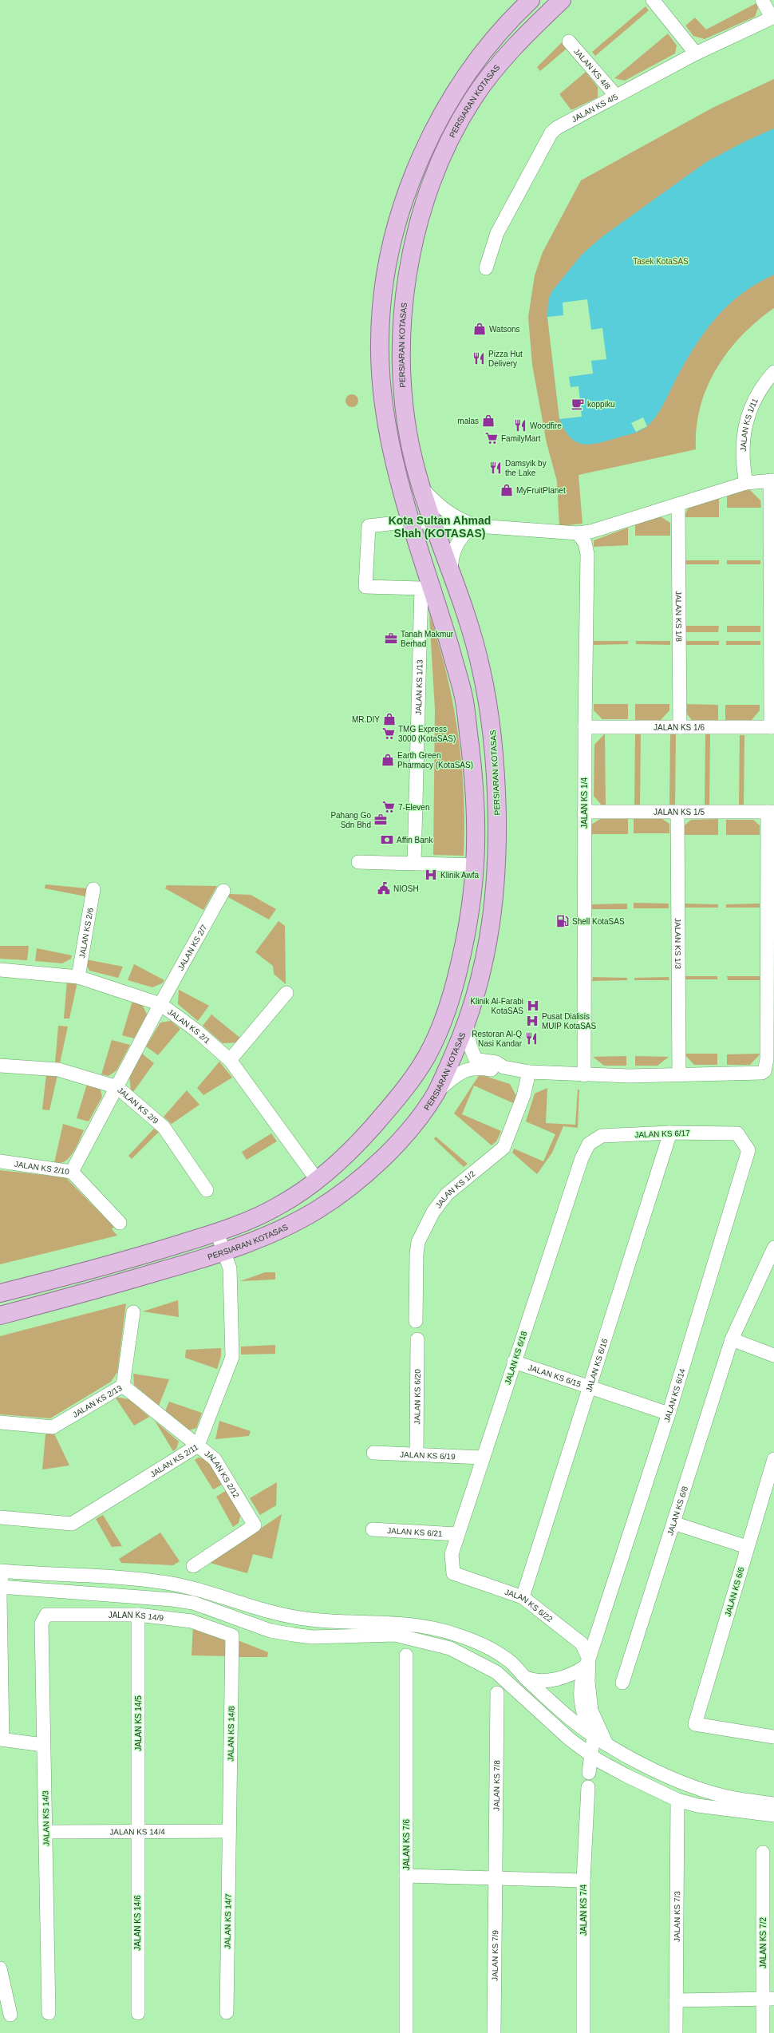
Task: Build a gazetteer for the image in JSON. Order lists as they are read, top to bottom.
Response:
{
  "streets": {
    "main road": ["PERSIARAN KOTASAS"],
    "street": [
      "JALAN KS 4/8",
      "JALAN KS 4/5",
      "JALAN KS 1/11",
      "JALAN KS 1/8",
      "JALAN KS 1/13",
      "JALAN KS 1/6",
      "JALAN KS 1/4",
      "JALAN KS 1/5",
      "JALAN KS 2/6",
      "JALAN KS 1/3",
      "JALAN KS 2/7",
      "JALAN KS 2/1",
      "JALAN KS 2/9",
      "JALAN KS 6/17",
      "JALAN KS 2/10",
      "JALAN KS 1/2",
      "JALAN KS 6/18",
      "JALAN KS 6/16",
      "JALAN KS 6/15",
      "JALAN KS 6/14",
      "JALAN KS 6/20",
      "JALAN KS 2/13",
      "JALAN KS 6/19",
      "JALAN KS 2/11",
      "JALAN KS 2/12",
      "JALAN KS 6/8",
      "JALAN KS 6/21",
      "JALAN KS 6/6",
      "JALAN KS 6/22",
      "JALAN KS 14/9",
      "JALAN KS 14/5",
      "JALAN KS 14/8",
      "JALAN KS 7/8",
      "JALAN KS 14/3",
      "JALAN KS 14/4",
      "JALAN KS 7/6",
      "JALAN KS 7/4",
      "JALAN KS 7/3",
      "JALAN KS 14/7",
      "JALAN KS 14/6",
      "JALAN KS 7/2",
      "JALAN KS 7/9"
    ]
  },
  "crossings": [
    ["JALAN KS 4/8", "JALAN KS 4/5"],
    ["PERSIARAN KOTASAS", "JALAN KS 2/11"],
    ["JALAN KS 1/8", "JALAN KS 1/6"],
    ["JALAN KS 1/6", "JALAN KS 1/4"],
    ["JALAN KS 1/4", "JALAN KS 1/5"],
    ["JALAN KS 1/5", "JALAN KS 1/3"],
    ["JALAN KS 2/6", "JALAN KS 2/1"],
    ["JALAN KS 2/7", "JALAN KS 2/1"],
    ["JALAN KS 2/7", "JALAN KS 2/9"],
    ["JALAN KS 2/7", "JALAN KS 2/10"],
    ["JALAN KS 6/17", "JALAN KS 6/18"],
    ["JALAN KS 6/17", "JALAN KS 6/16"],
    ["JALAN KS 6/17", "JALAN KS 6/14"],
    ["JALAN KS 6/18", "JALAN KS 6/15"],
    ["JALAN KS 6/18", "JALAN KS 6/19"],
    ["JALAN KS 6/18", "JALAN KS 6/21"],
    ["JALAN KS 6/18", "JALAN KS 6/22"],
    ["JALAN KS 6/16", "JALAN KS 6/15"],
    ["JALAN KS 6/16", "JALAN KS 6/22"],
    ["JALAN KS 6/15", "JALAN KS 6/14"],
    ["JALAN KS 6/14", "JALAN KS 6/22"],
    ["JALAN KS 6/20", "JALAN KS 6/19"],
    ["JALAN KS 2/13", "JALAN KS 2/12"],
    ["JALAN KS 2/11", "JALAN KS 2/12"],
    ["JALAN KS 14/9", "JALAN KS 14/5"],
    ["JALAN KS 14/9", "JALAN KS 14/8"],
    ["JALAN KS 14/9", "JALAN KS 14/3"],
    ["JALAN KS 14/5", "JALAN KS 14/4"],
    ["JALAN KS 14/5", "JALAN KS 14/6"],
    ["JALAN KS 14/8", "JALAN KS 14/4"],
    ["JALAN KS 14/8", "JALAN KS 14/7"],
    ["JALAN KS 7/8", "JALAN KS 7/9"],
    ["JALAN KS 14/3", "JALAN KS 14/4"],
    ["JALAN KS 14/4", "JALAN KS 14/7"],
    ["JALAN KS 14/4", "JALAN KS 14/6"]
  ],
  "districts": ["Kota Sultan Ahmad Shah (KOTASAS)"],
  "parks": ["Tasek KotaSAS"],
  "places": {
    "shop": [
      "Watsons",
      "malas",
      "MyFruitPlanet",
      "MR.DIY",
      "Earth Green Pharmacy (KotaSAS)"
    ],
    "restaurant": [
      "Pizza Hut Delivery",
      "Woodfire",
      "Damsyik by the Lake",
      "Restoran Al-Q Nasi Kandar"
    ],
    "cafe": ["koppiku"],
    "supermarket": ["FamilyMart", "TMG Express 3000 (KotaSAS)", "7-Eleven"],
    "office": ["Tanah Makmur Berhad", "Pahang Go Sdn Bhd"],
    "bank": ["Affin Bank"],
    "hospital": ["Klinik Awfa", "Klinik Al-Farabi KotaSAS", "Pusat Dialisis MUIP KotaSAS"],
    "public building": ["NIOSH"],
    "fuel station": ["Shell KotaSAS"]
  }
}
